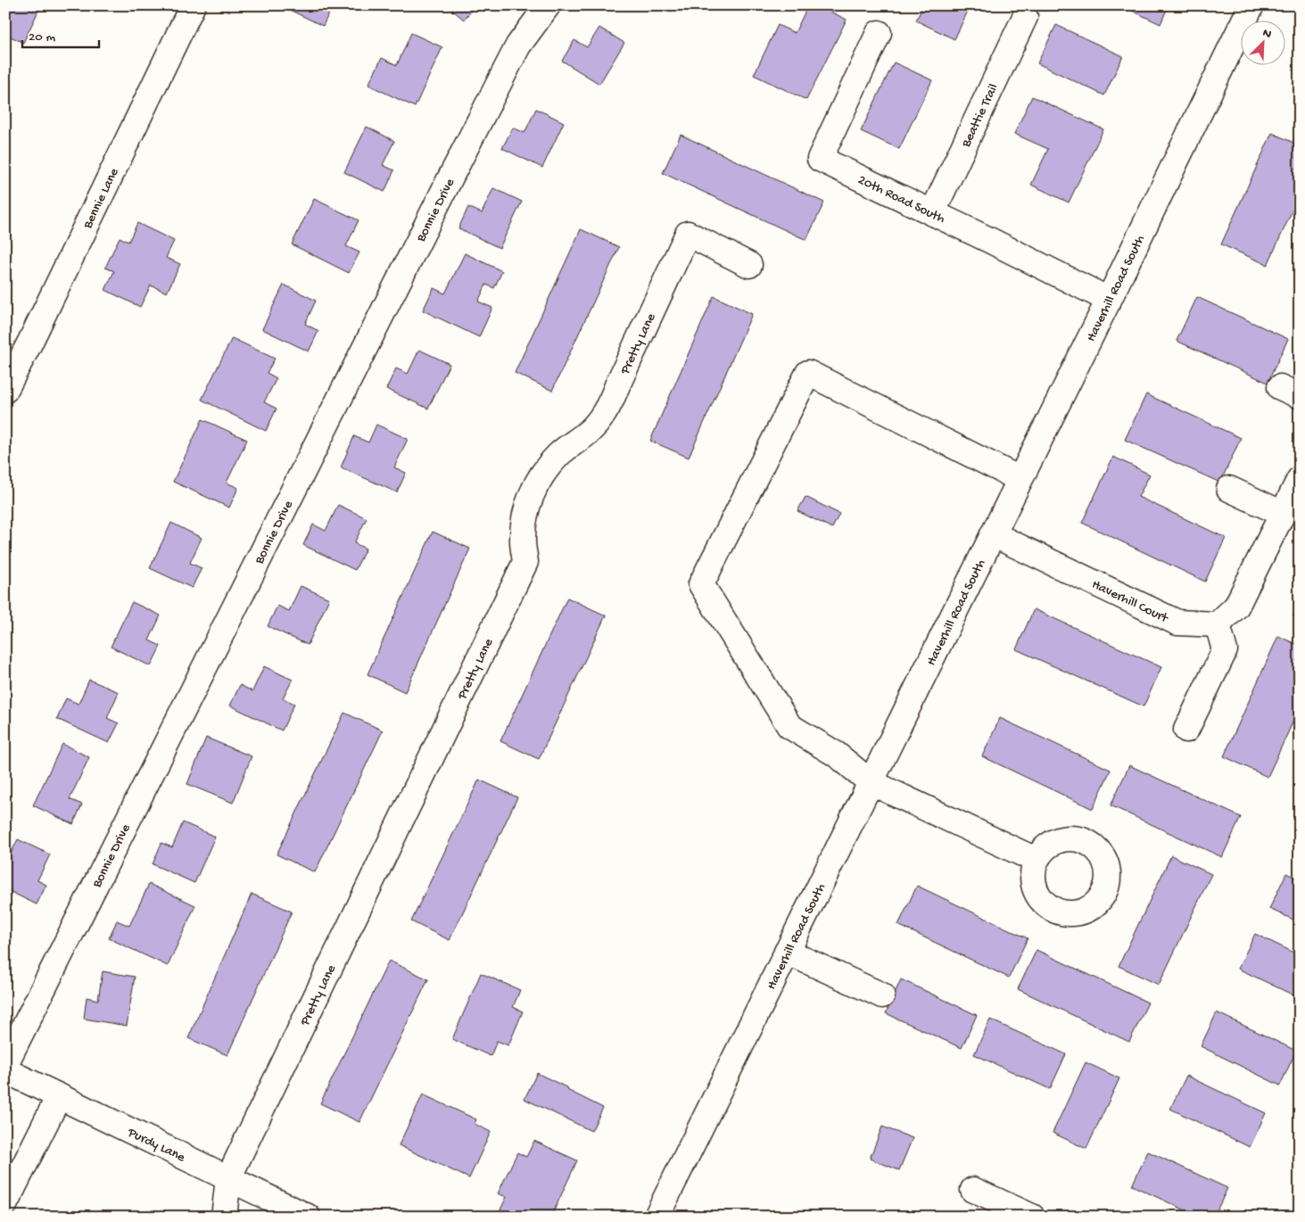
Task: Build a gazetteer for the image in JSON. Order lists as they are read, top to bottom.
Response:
{
  "streets": {
    "street": [
      "Beattie Trail",
      "Bennie Lane",
      "20th Road South",
      "Bonnie Drive",
      "Haverhill Road South",
      "Pretty Lane",
      "Haverhill Court",
      "Purdy Lane"
    ]
  },
  "crossings": [
    ["Beattie Trail", "20th Road South"],
    ["20th Road South", "Haverhill Road South"],
    ["Haverhill Road South", "Haverhill Court"],
    ["Pretty Lane", "Purdy Lane"]
  ],
  "scale_bar": "20 m",
  "north": "top right"
}
